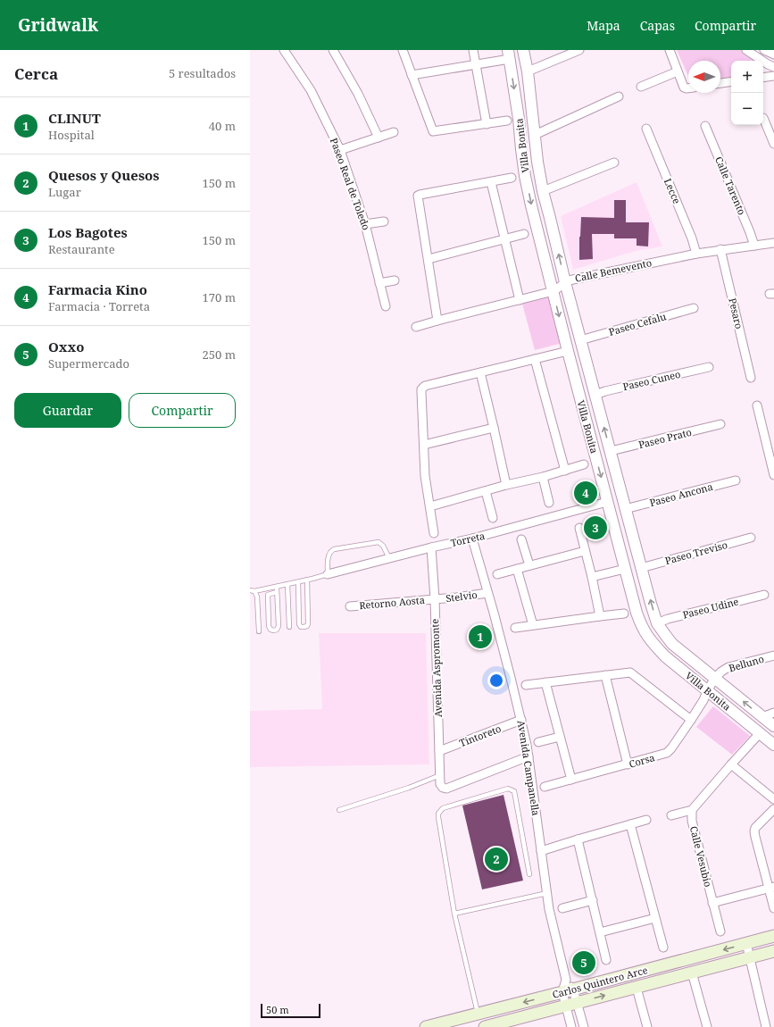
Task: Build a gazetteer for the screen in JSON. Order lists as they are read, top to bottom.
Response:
{
  "streets": {
    "main road": ["Carlos Quintero Arce"],
    "street": [
      "Villa Bonita",
      "Paseo Real de Toledo",
      "Calle Tarento",
      "Lecce",
      "Calle Bemevento",
      "Pesaro",
      "Paseo Cefalu",
      "Paseo Cuneo",
      "Paseo Prato",
      "Paseo Ancona",
      "Torreta",
      "Paseo Treviso",
      "Stelvio",
      "Retorno Aosta",
      "Paseo Udine",
      "Belluno",
      "Avenida Aspromonte",
      "Tintoreto",
      "Corsa",
      "Avenida Campanella",
      "Calle Vesubio"
    ]
  },
  "crossings": [
    ["Villa Bonita", "Calle Bemevento"],
    ["Villa Bonita", "Paseo Cefalu"],
    ["Villa Bonita", "Paseo Cuneo"],
    ["Villa Bonita", "Paseo Prato"],
    ["Villa Bonita", "Paseo Ancona"],
    ["Villa Bonita", "Torreta"],
    ["Villa Bonita", "Paseo Treviso"],
    ["Villa Bonita", "Paseo Udine"],
    ["Villa Bonita", "Belluno"],
    ["Villa Bonita", "Corsa"],
    ["Calle Tarento", "Calle Bemevento"],
    ["Lecce", "Calle Bemevento"],
    ["Calle Bemevento", "Pesaro"],
    ["Torreta", "Avenida Aspromonte"],
    ["Torreta", "Avenida Campanella"],
    ["Stelvio", "Retorno Aosta"],
    ["Stelvio", "Avenida Aspromonte"],
    ["Stelvio", "Avenida Campanella"],
    ["Retorno Aosta", "Avenida Aspromonte"],
    ["Belluno", "Corsa"],
    ["Avenida Aspromonte", "Tintoreto"],
    ["Avenida Aspromonte", "Avenida Campanella"],
    ["Tintoreto", "Avenida Campanella"],
    ["Avenida Campanella", "Carlos Quintero Arce"]
  ],
  "scale_bar": "50 m",
  "north": "left",
  "page": {
    "header": "Gridwalk",
    "nav": ["Mapa", "Capas", "Compartir"],
    "heading": ["Cerca", "5 resultados"],
    "map_buttons": ["+", "−"],
    "list": [
      {
        "mark": "1",
        "name": "CLINUT",
        "note": "Hospital",
        "value": "40 m"
      },
      {
        "mark": "2",
        "name": "Quesos y Quesos",
        "note": "Lugar",
        "value": "150 m"
      },
      {
        "mark": "3",
        "name": "Los Bagotes",
        "note": "Restaurante",
        "value": "150 m"
      },
      {
        "mark": "4",
        "name": "Farmacia Kino",
        "note": "Farmacia · Torreta",
        "value": "170 m"
      },
      {
        "mark": "5",
        "name": "Oxxo",
        "note": "Supermercado",
        "value": "250 m"
      }
    ],
    "buttons": ["Guardar", "Compartir"],
    "pins": [
      "4",
      "3",
      "1",
      "2",
      "5"
    ],
    "scale": "50 m"
  }
}
